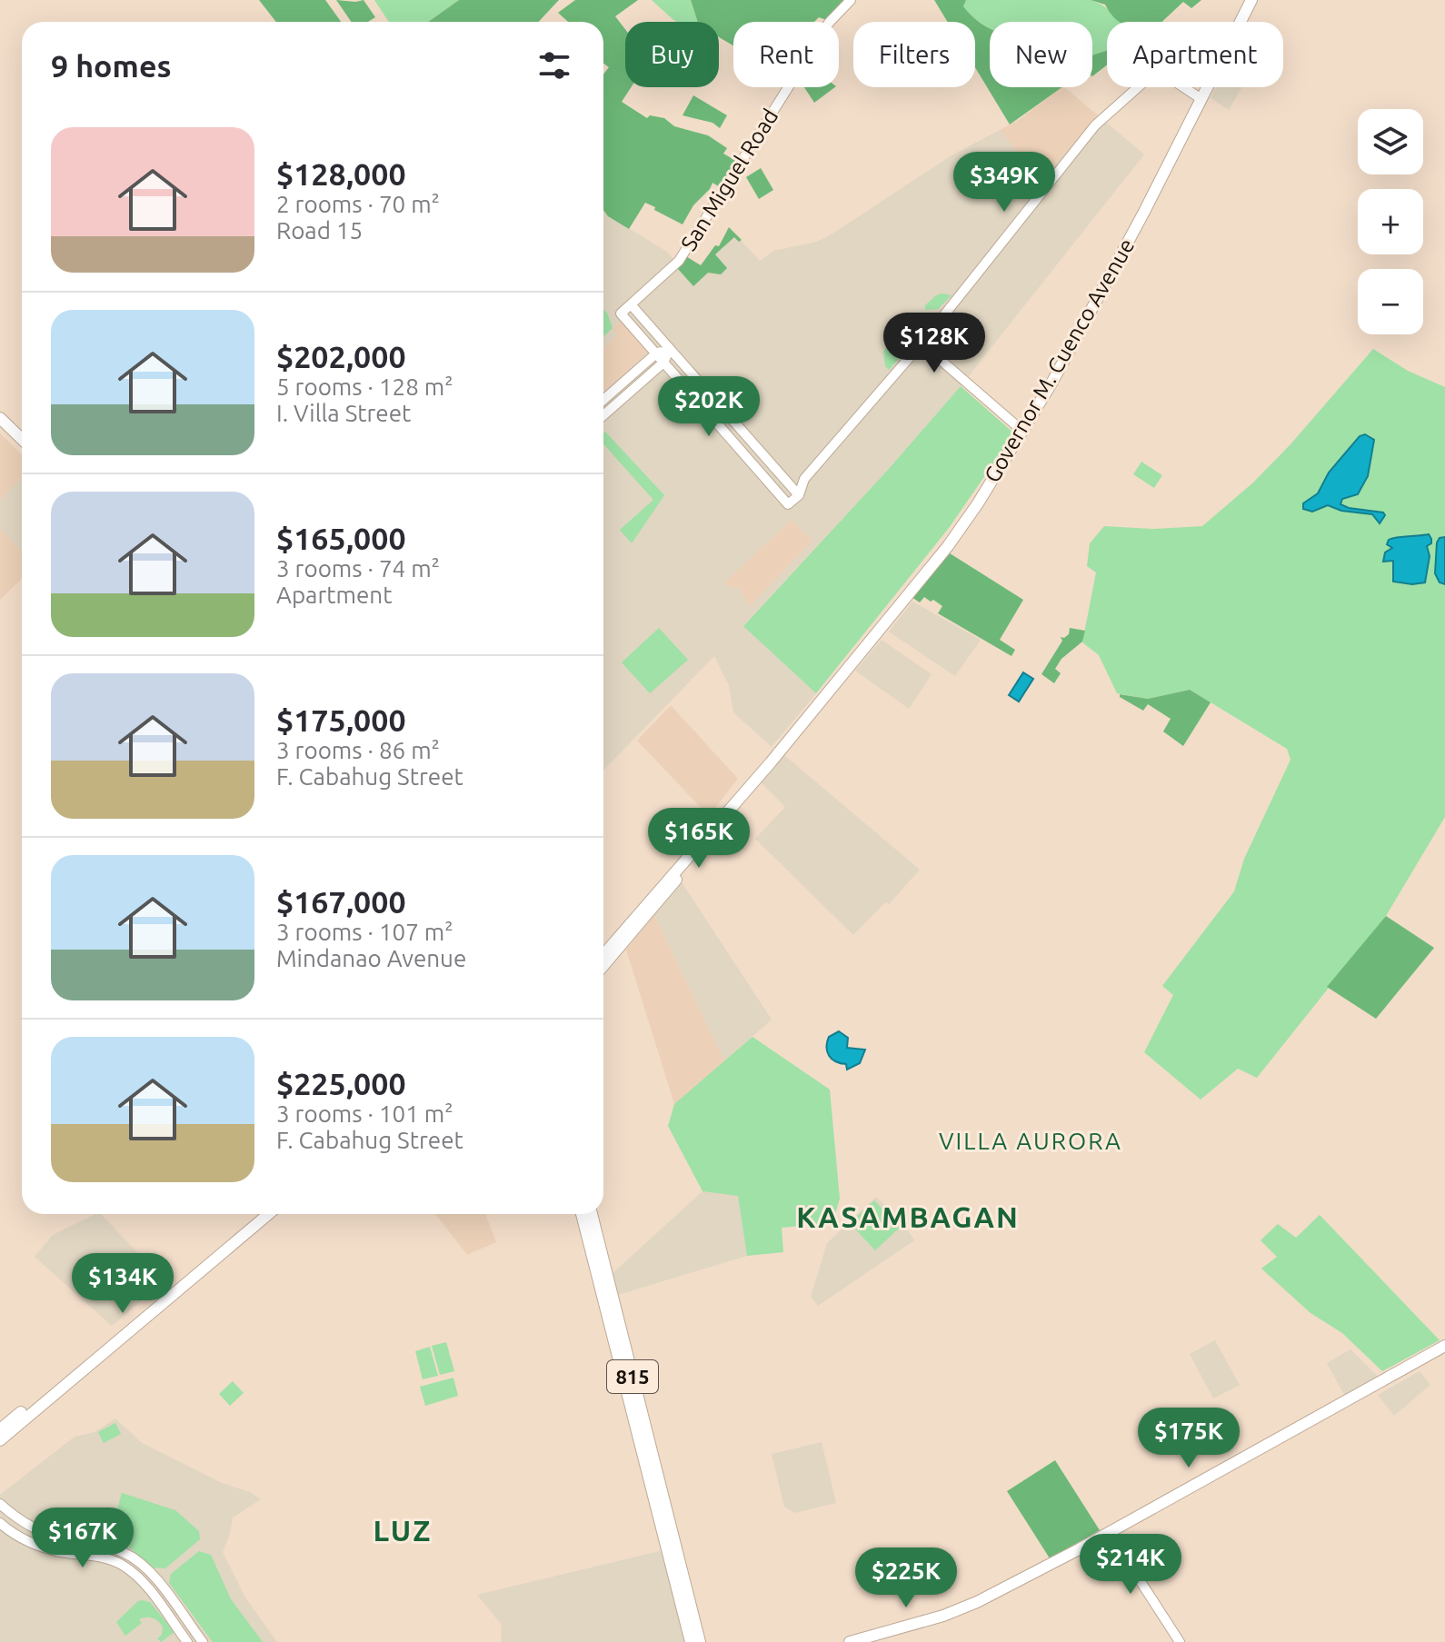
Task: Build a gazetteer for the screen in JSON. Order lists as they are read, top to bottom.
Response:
{
  "streets": {
    "main road": ["Governor M. Cuenco Avenue", "815"],
    "street": ["San Miguel Road"]
  },
  "districts": ["VILLA AURORA", "KASAMBAGAN", "LUZ"],
  "page": {
    "chip": [
      "Buy",
      "Rent",
      "Filters",
      "New",
      "Apartment"
    ],
    "heading": "9 homes",
    "map_buttons": ["+", "−"],
    "list": [
      {
        "name": "$128,000",
        "note": "2 rooms · 70 m² · Road 15"
      },
      {
        "name": "$202,000",
        "note": "5 rooms · 128 m² · I. Villa Street"
      },
      {
        "name": "$165,000",
        "note": "3 rooms · 74 m² · Apartment"
      },
      {
        "name": "$175,000",
        "note": "3 rooms · 86 m² · F. Cabahug Street"
      },
      {
        "name": "$167,000",
        "note": "3 rooms · 107 m² · Mindanao Avenue"
      },
      {
        "name": "$225,000",
        "note": "3 rooms · 101 m² · F. Cabahug Street"
      }
    ],
    "price": [
      "$349K",
      "$128K",
      "$202K",
      "$165K",
      "$134K",
      "$175K",
      "$167K",
      "$214K",
      "$225K"
    ]
  }
}
